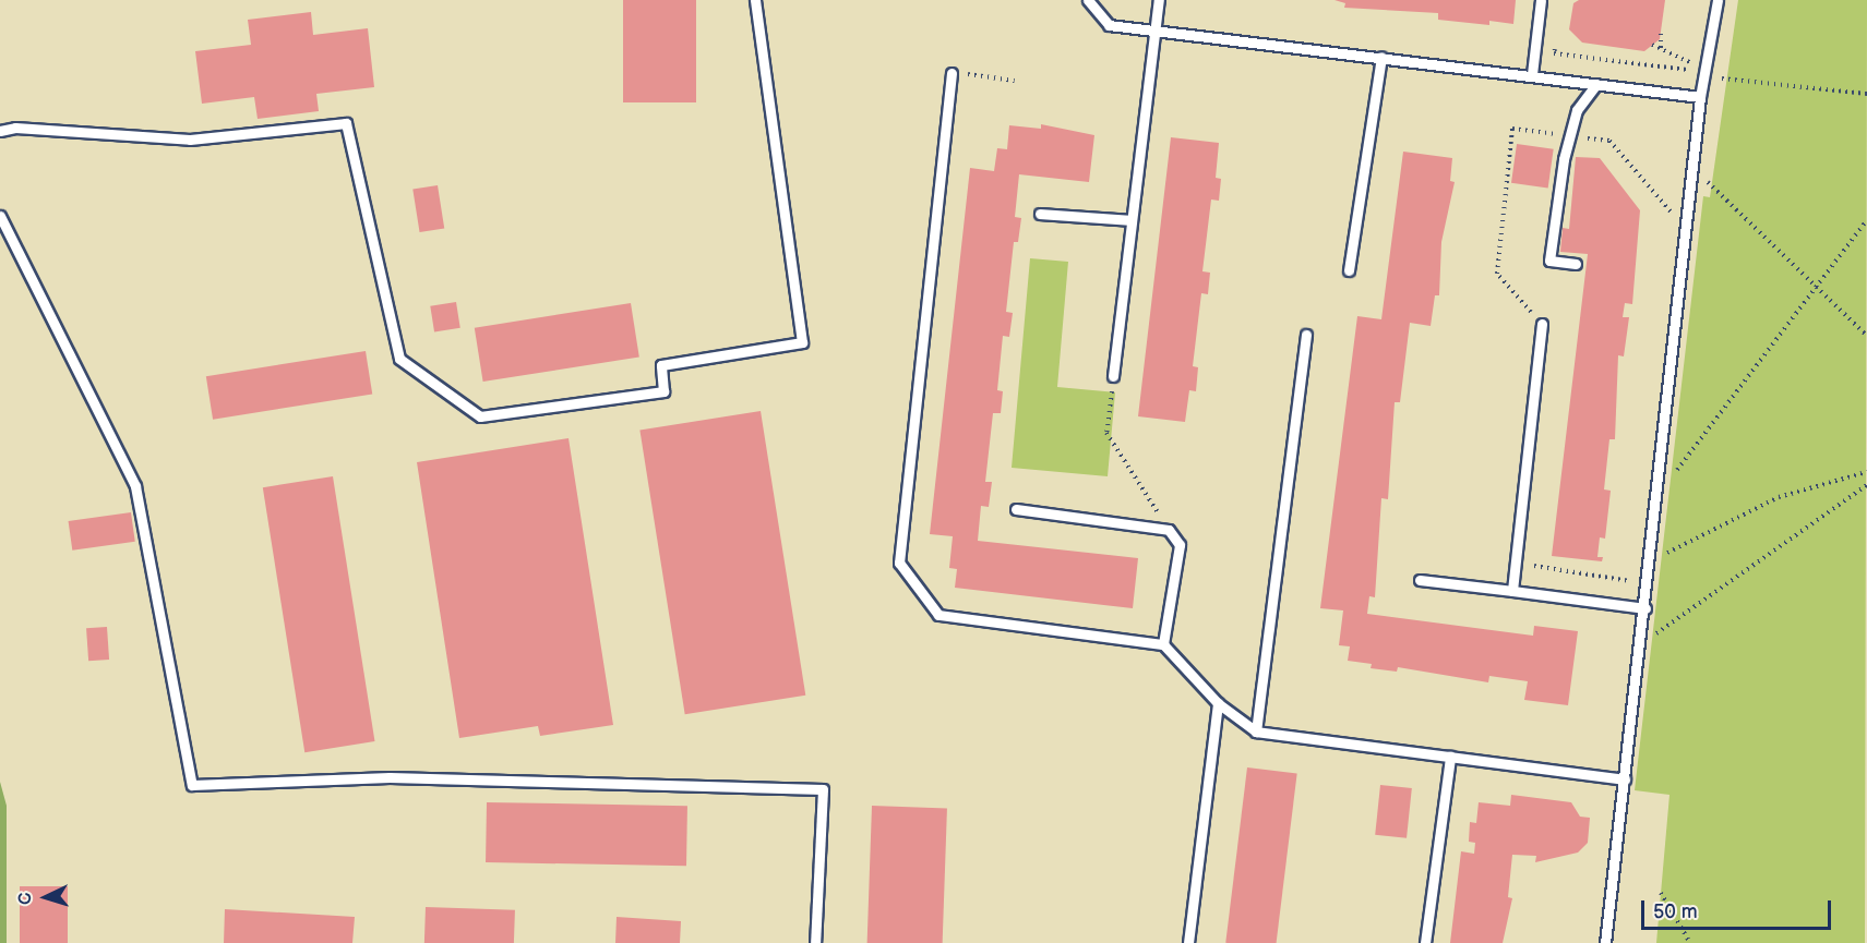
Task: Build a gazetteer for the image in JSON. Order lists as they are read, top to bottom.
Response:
{
  "scale_bar": "50 m",
  "north": "left"
}
